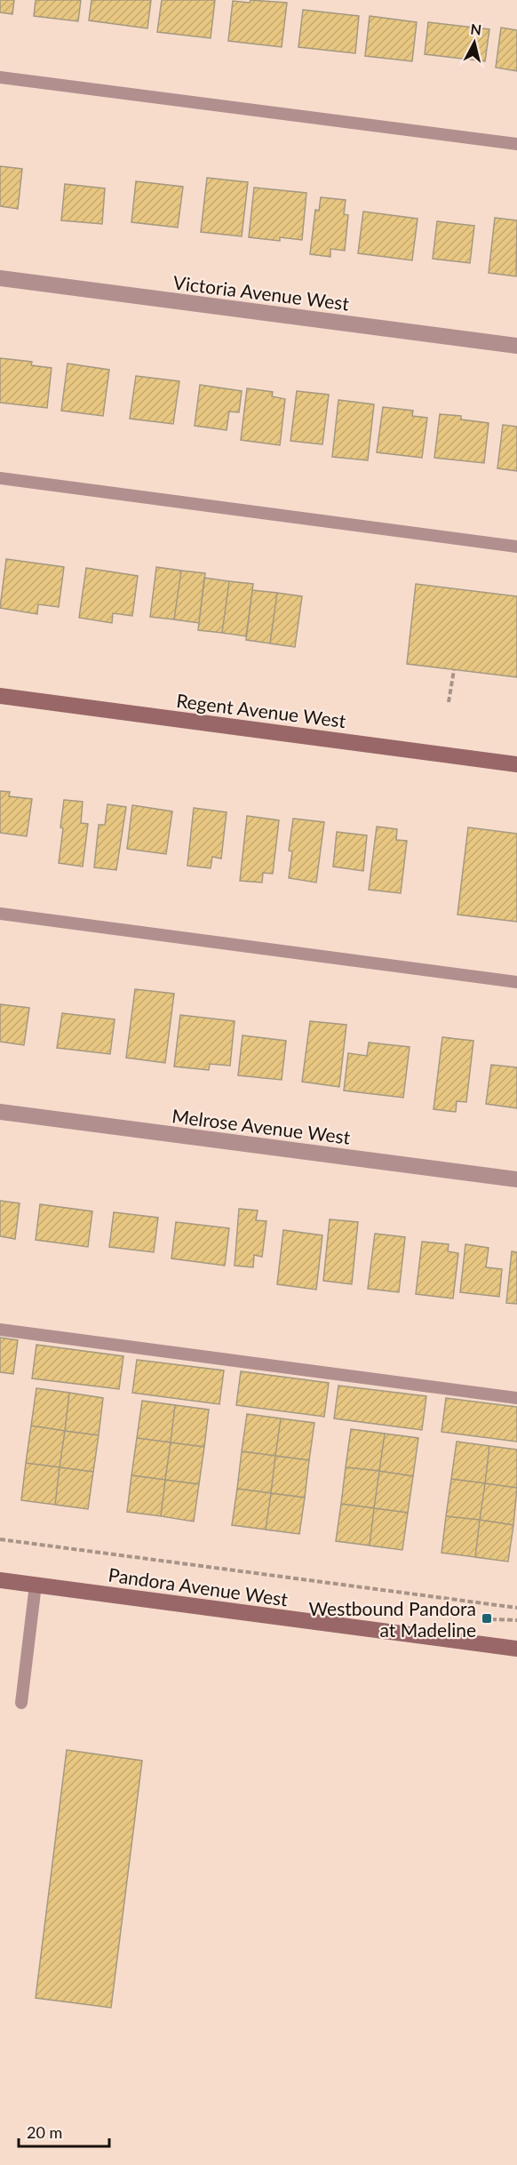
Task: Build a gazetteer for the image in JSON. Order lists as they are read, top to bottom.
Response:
{
  "streets": {
    "street": [
      "Victoria Avenue West",
      "Regent Avenue West",
      "Melrose Avenue West",
      "Pandora Avenue West"
    ]
  },
  "places": {
    "transit": ["Westbound Pandora at Madeline"]
  },
  "scale_bar": "20 m",
  "north": "top"
}
